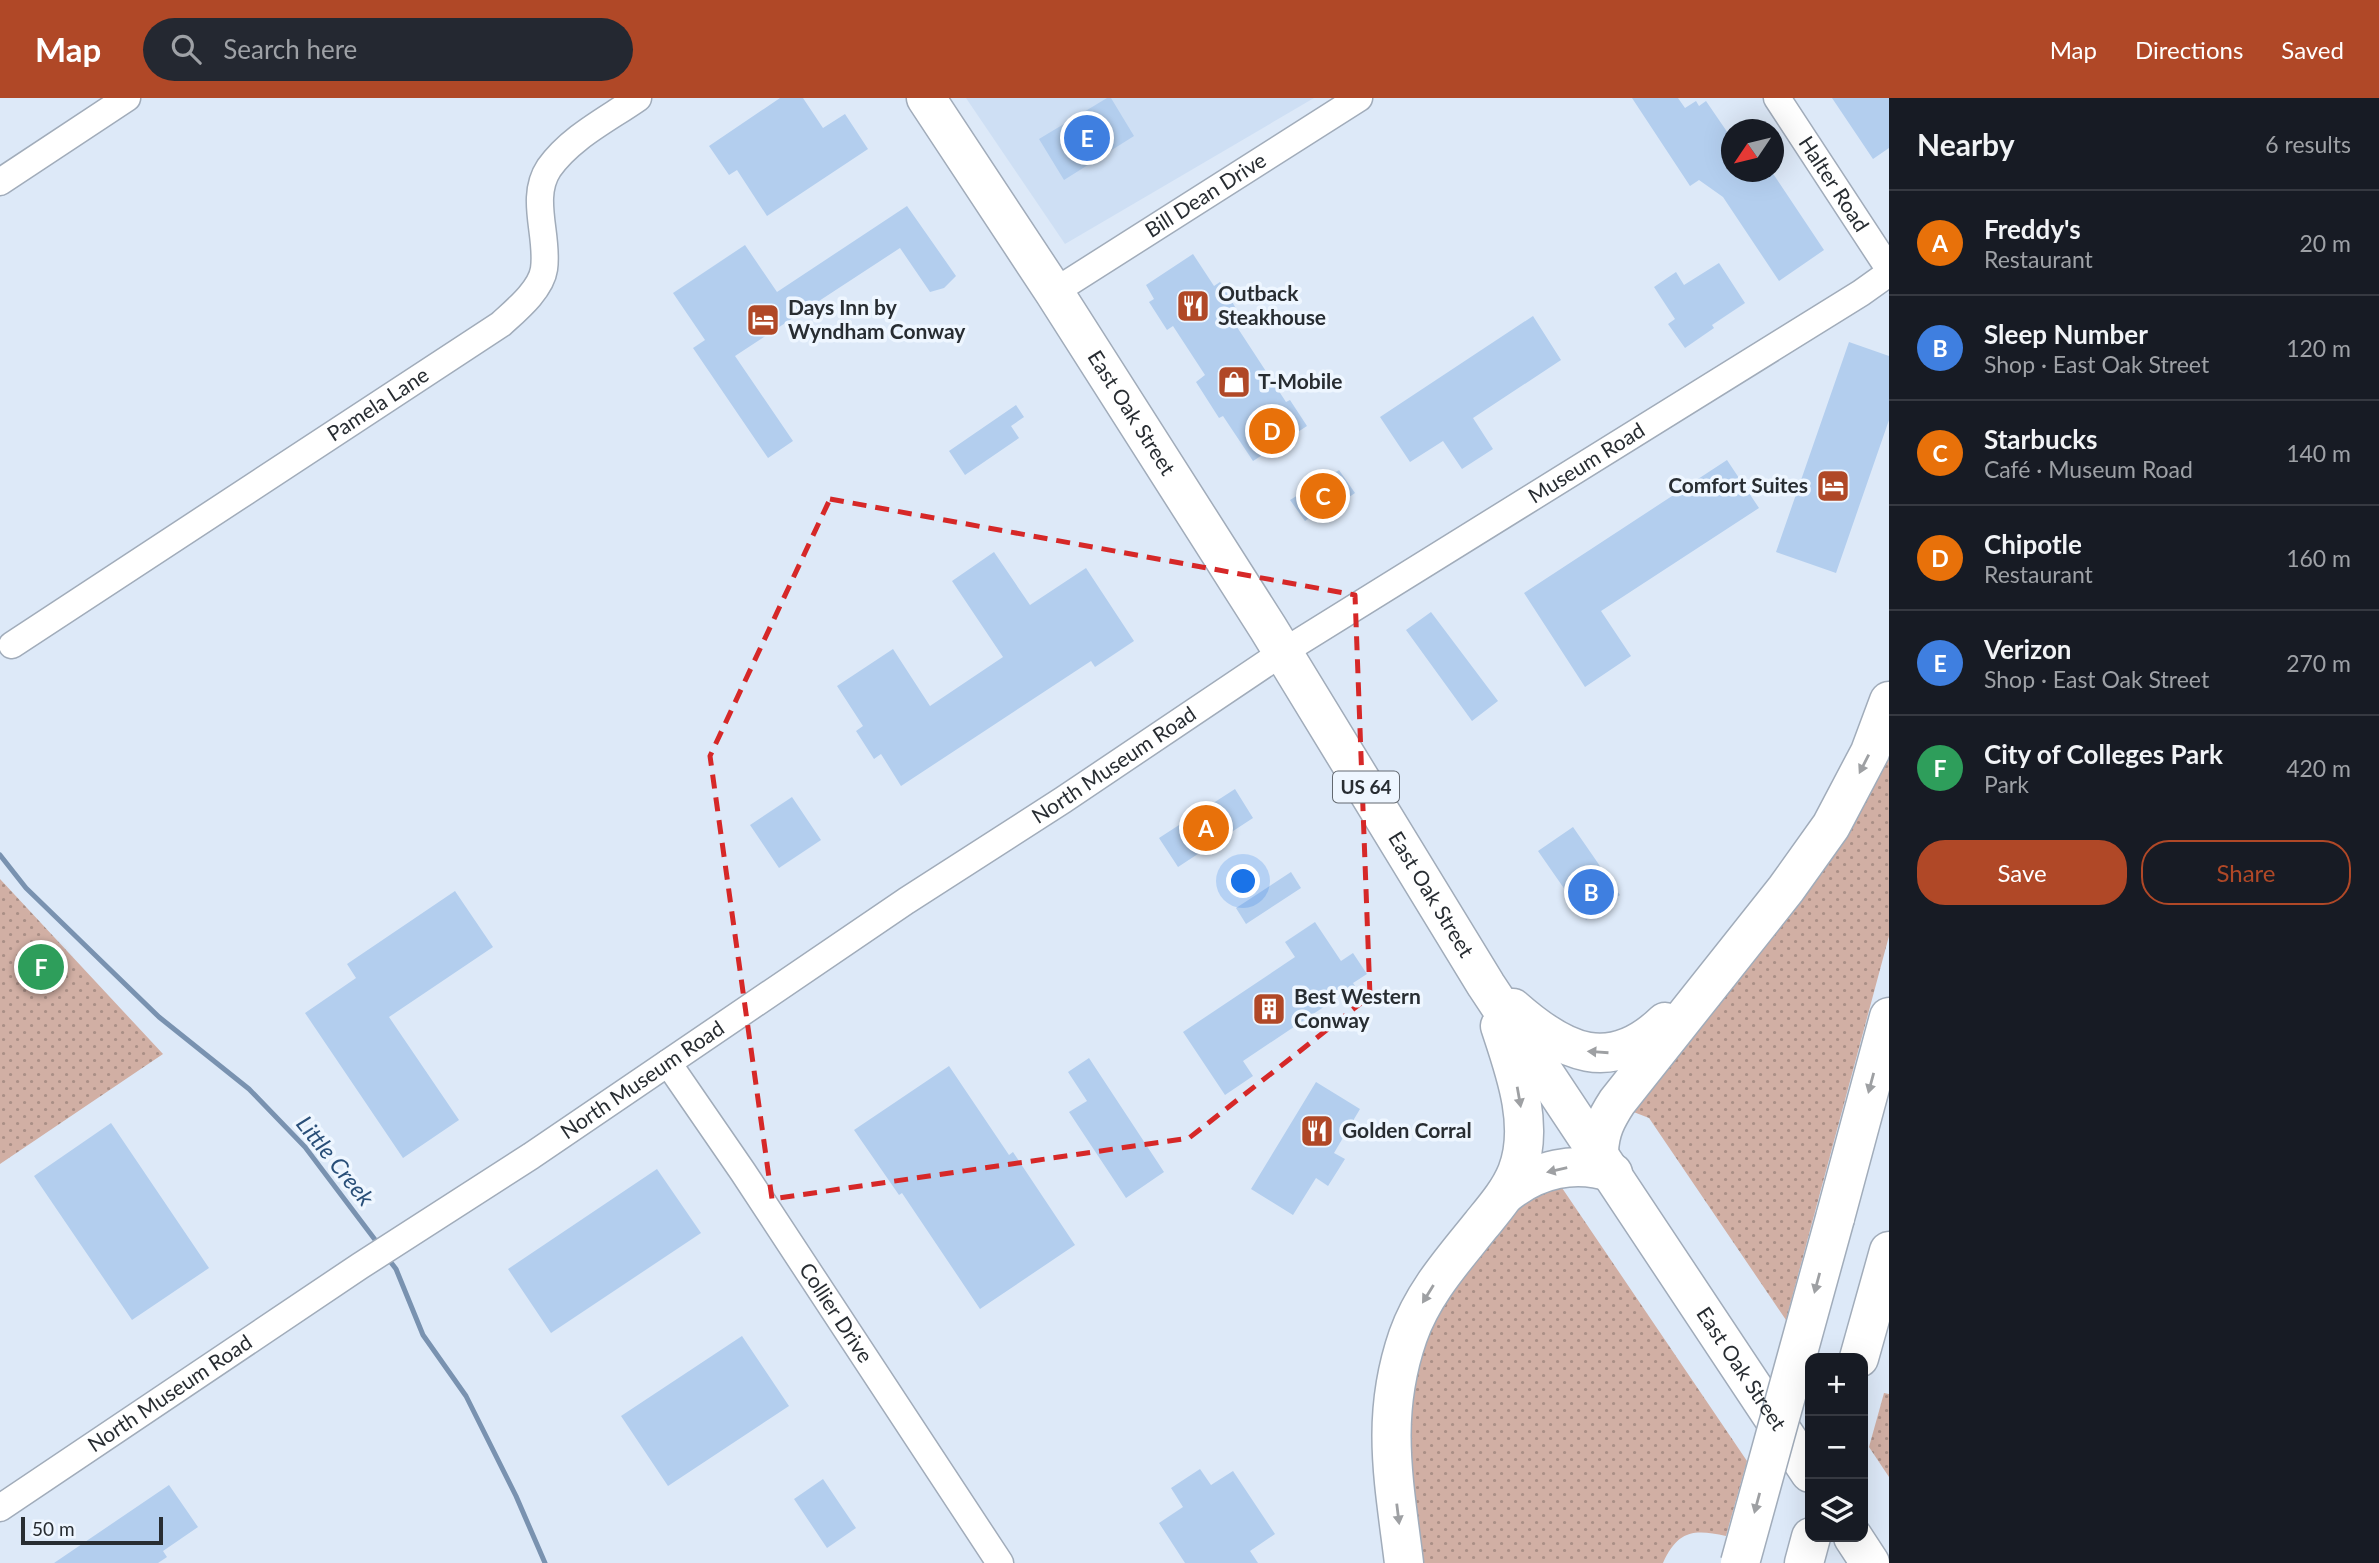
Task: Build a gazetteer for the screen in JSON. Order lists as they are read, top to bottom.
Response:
{
  "streets": {
    "highway": ["East Oak Street", "US 64"],
    "street": [
      "Halter Road",
      "Bill Dean Drive",
      "Pamela Lane",
      "Museum Road",
      "North Museum Road",
      "Collier Drive"
    ]
  },
  "crossings": [
    ["Halter Road", "Museum Road"],
    ["Bill Dean Drive", "East Oak Street"],
    ["East Oak Street", "Museum Road"],
    ["East Oak Street", "North Museum Road"],
    ["Museum Road", "North Museum Road"],
    ["North Museum Road", "Collier Drive"]
  ],
  "water": ["Little Creek"],
  "places": {
    "restaurant": ["Outback Steakhouse", "Golden Corral"],
    "hotel": ["Days Inn by Wyndham Conway", "Comfort Suites"],
    "shop": ["T-Mobile"],
    "building": ["Best Western Conway"]
  },
  "scale_bar": "50 m",
  "north": "bottom left",
  "page": {
    "header": "Map",
    "search": "Search here",
    "nav": ["Map", "Directions", "Saved"],
    "heading": ["Nearby", "6 results"],
    "pins": [
      "E",
      "D",
      "C",
      "A",
      "B",
      "F"
    ],
    "list": [
      {
        "mark": "A",
        "name": "Freddy's",
        "note": "Restaurant",
        "value": "20 m"
      },
      {
        "mark": "B",
        "name": "Sleep Number",
        "note": "Shop · East Oak Street",
        "value": "120 m"
      },
      {
        "mark": "C",
        "name": "Starbucks",
        "note": "Café · Museum Road",
        "value": "140 m"
      },
      {
        "mark": "D",
        "name": "Chipotle",
        "note": "Restaurant",
        "value": "160 m"
      },
      {
        "mark": "E",
        "name": "Verizon",
        "note": "Shop · East Oak Street",
        "value": "270 m"
      },
      {
        "mark": "F",
        "name": "City of Colleges Park",
        "note": "Park",
        "value": "420 m"
      }
    ],
    "buttons": ["Save", "Share"],
    "map_buttons": ["+", "−"],
    "scale": "50 m"
  }
}
